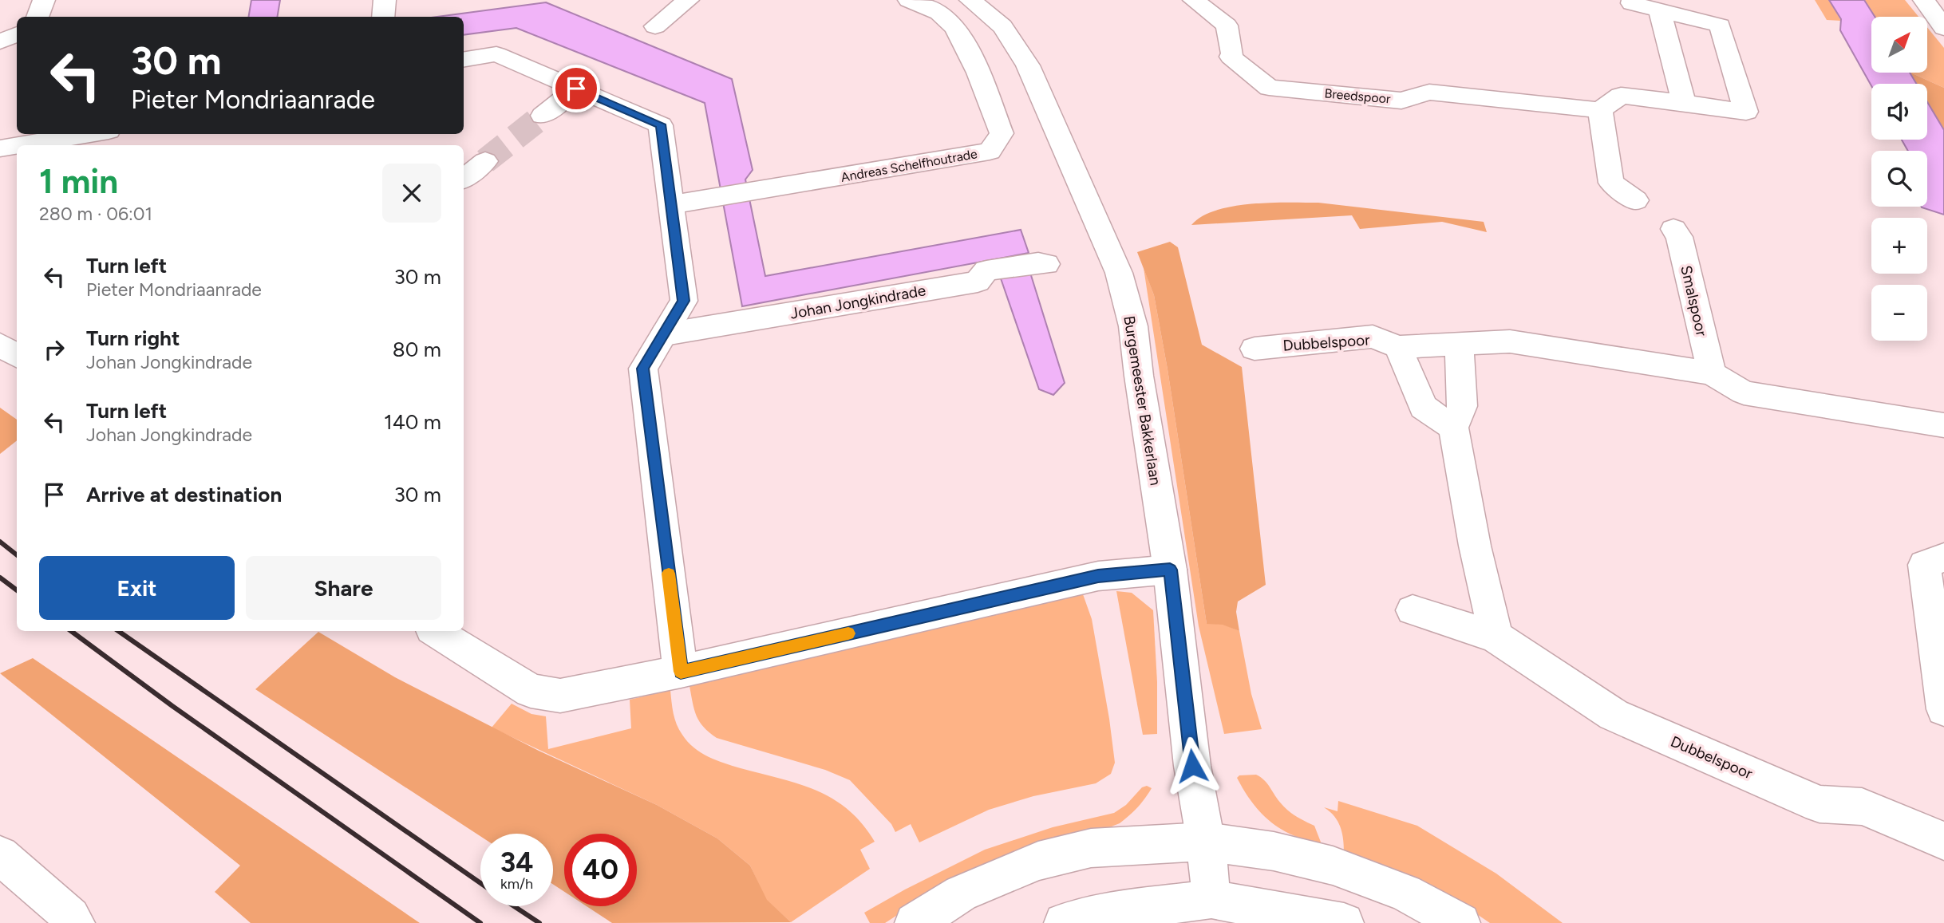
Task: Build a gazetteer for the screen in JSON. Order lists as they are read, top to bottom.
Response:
{
  "streets": {
    "street": [
      "Breedspoor",
      "Andreas Schelfhoutrade",
      "Smalspoor",
      "Johan Jongkindrade",
      "Dubbelspoor",
      "Burgemeester Bakkerlaan"
    ]
  },
  "crossings": [
    ["Smalspoor", "Dubbelspoor"]
  ],
  "north": "top right",
  "page": {
    "map_buttons": ["+", "−"],
    "turn": ["30 m", "Pieter Mondriaanrade"],
    "heading": ["1 min", "280 m · 06:01"],
    "list": [
      {
        "name": "Turn left",
        "note": "Pieter Mondriaanrade",
        "value": "30 m"
      },
      {
        "name": "Turn right",
        "note": "Johan Jongkindrade",
        "value": "80 m"
      },
      {
        "name": "Turn left",
        "note": "Johan Jongkindrade",
        "value": "140 m"
      },
      {
        "name": "Arrive at destination",
        "value": "30 m"
      }
    ],
    "buttons": ["Exit", "Share"],
    "speed": "34 km/h",
    "limit": "40"
  }
}
